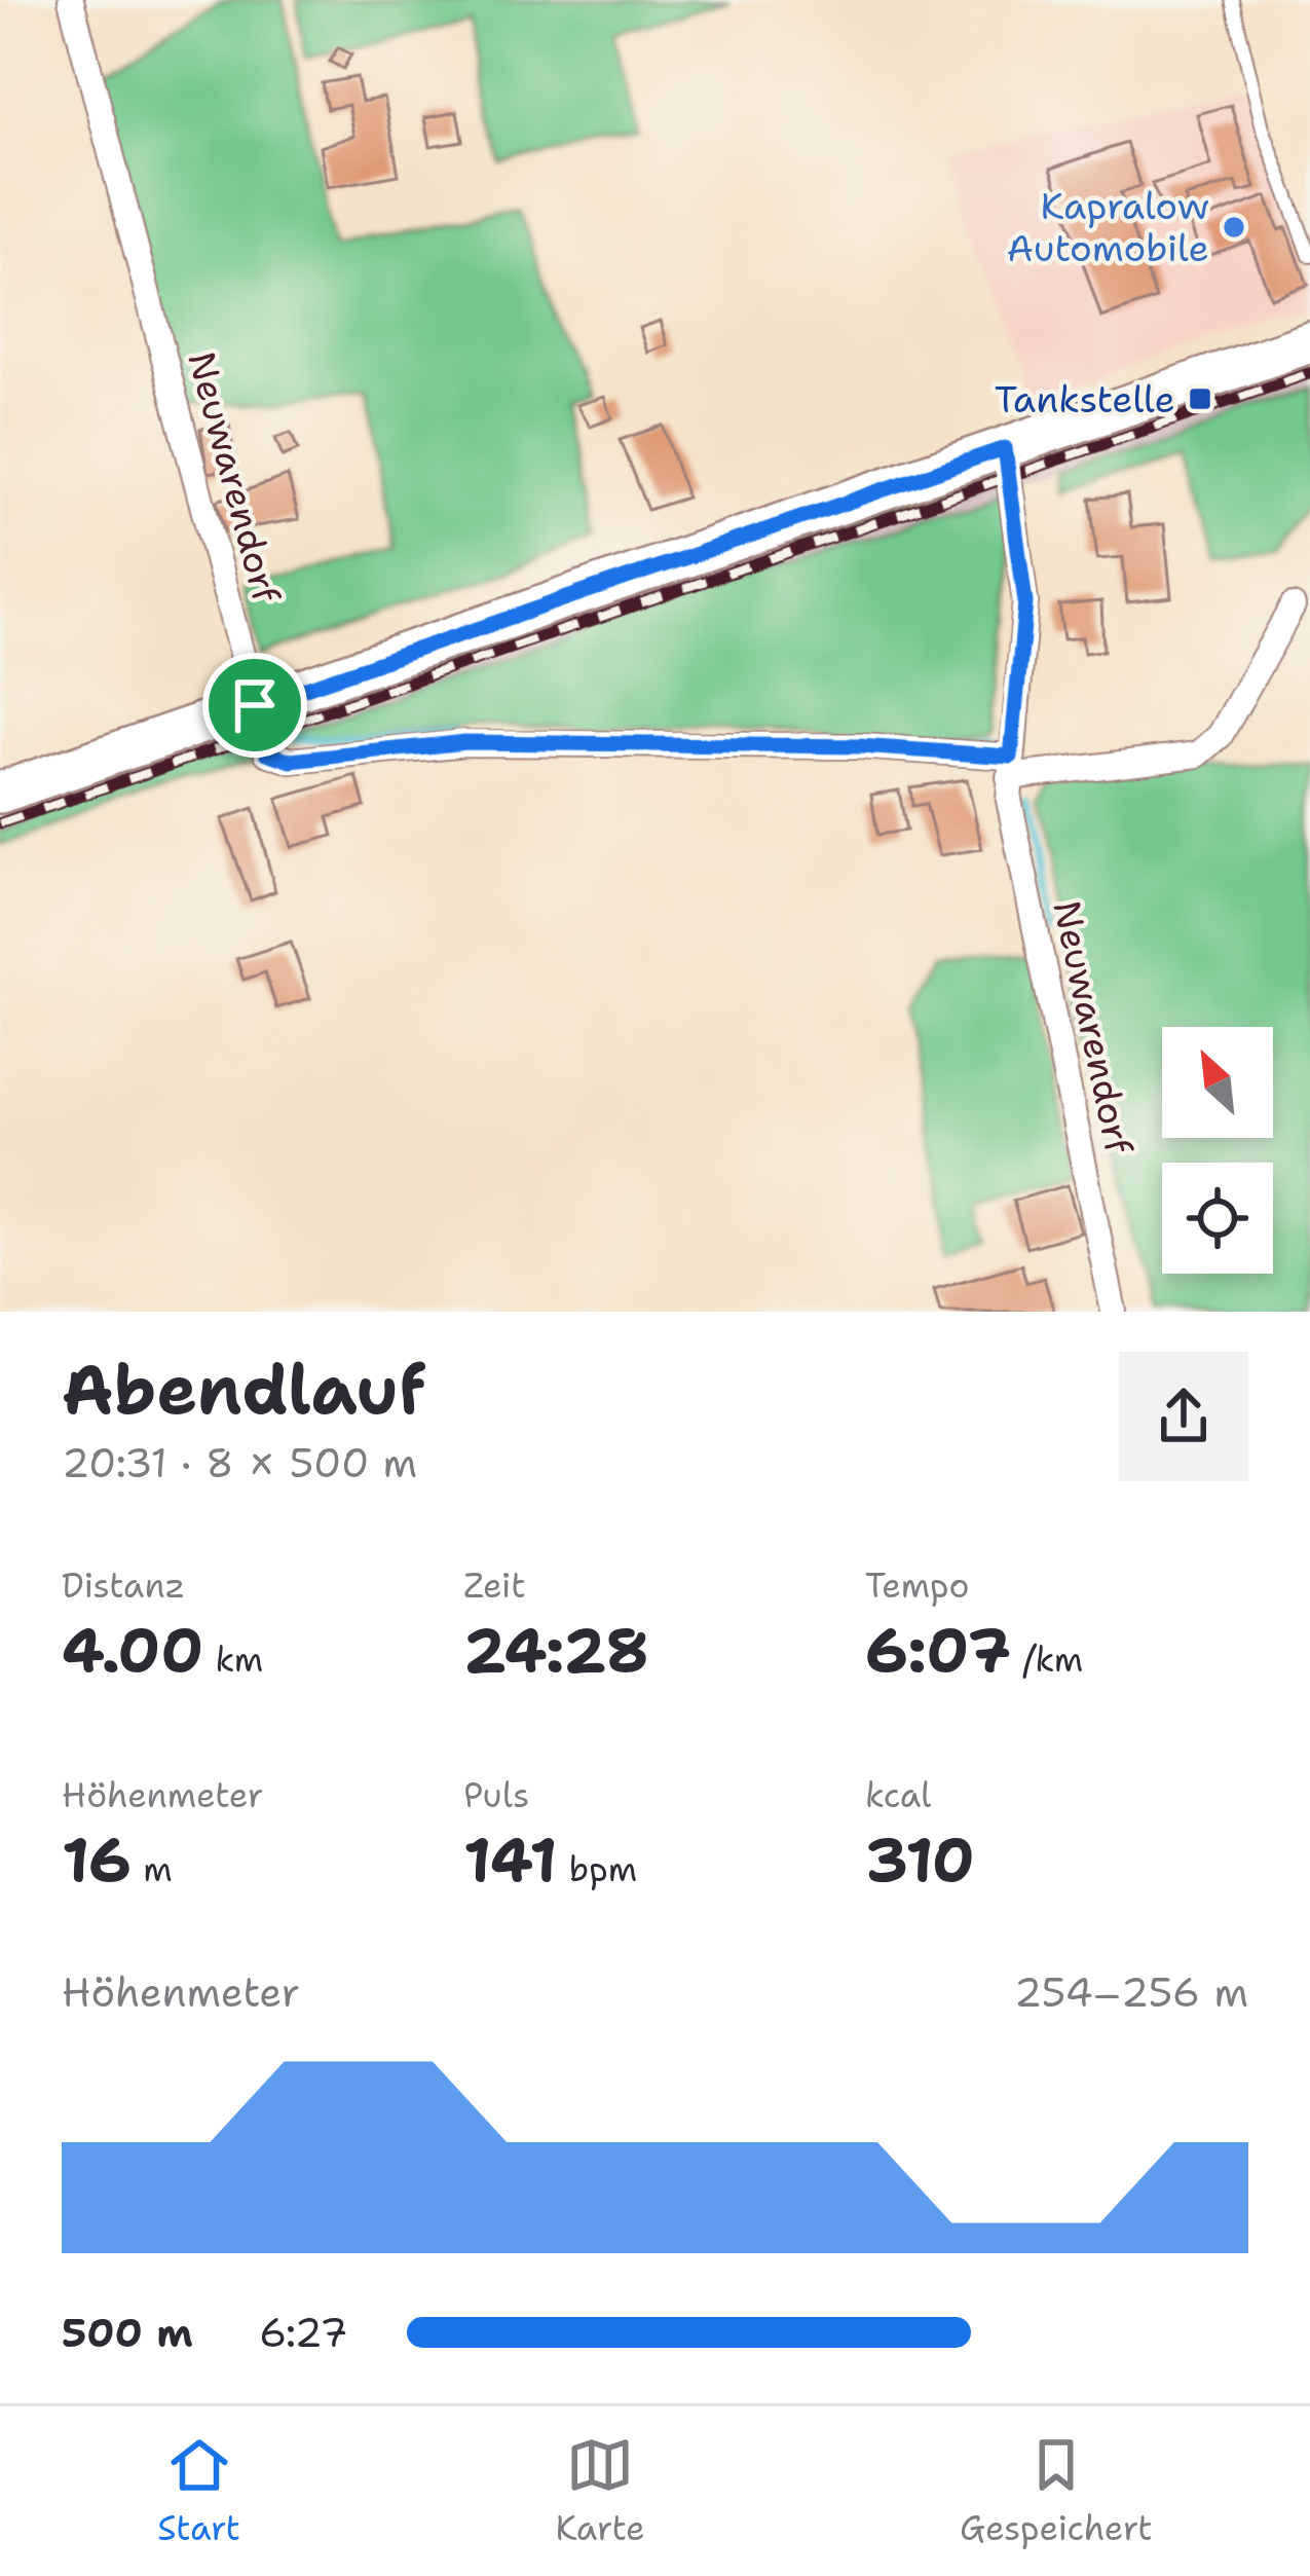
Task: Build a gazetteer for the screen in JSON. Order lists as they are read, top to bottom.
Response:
{
  "streets": {
    "street": ["Neuwarendorf"]
  },
  "places": {
    "other": ["Kapralow Automobile"],
    "transit": ["Tankstelle"]
  },
  "north": "top left",
  "page": {
    "heading": ["Abendlauf", "20:31 · 8 × 500 m"],
    "stats": [
      ["Distanz", "4.00 km"],
      ["Zeit", "24:28"],
      ["Tempo", "6:07 /km"],
      ["Höhenmeter", "16 m"],
      ["Puls", "141 bpm"],
      ["kcal", "310"]
    ],
    "chart": ["Höhenmeter", "254–256 m"],
    "list": [
      {
        "name": "500 m",
        "note": "6:27"
      }
    ],
    "tabs": ["Start", "Karte", "Gespeichert"]
  }
}
